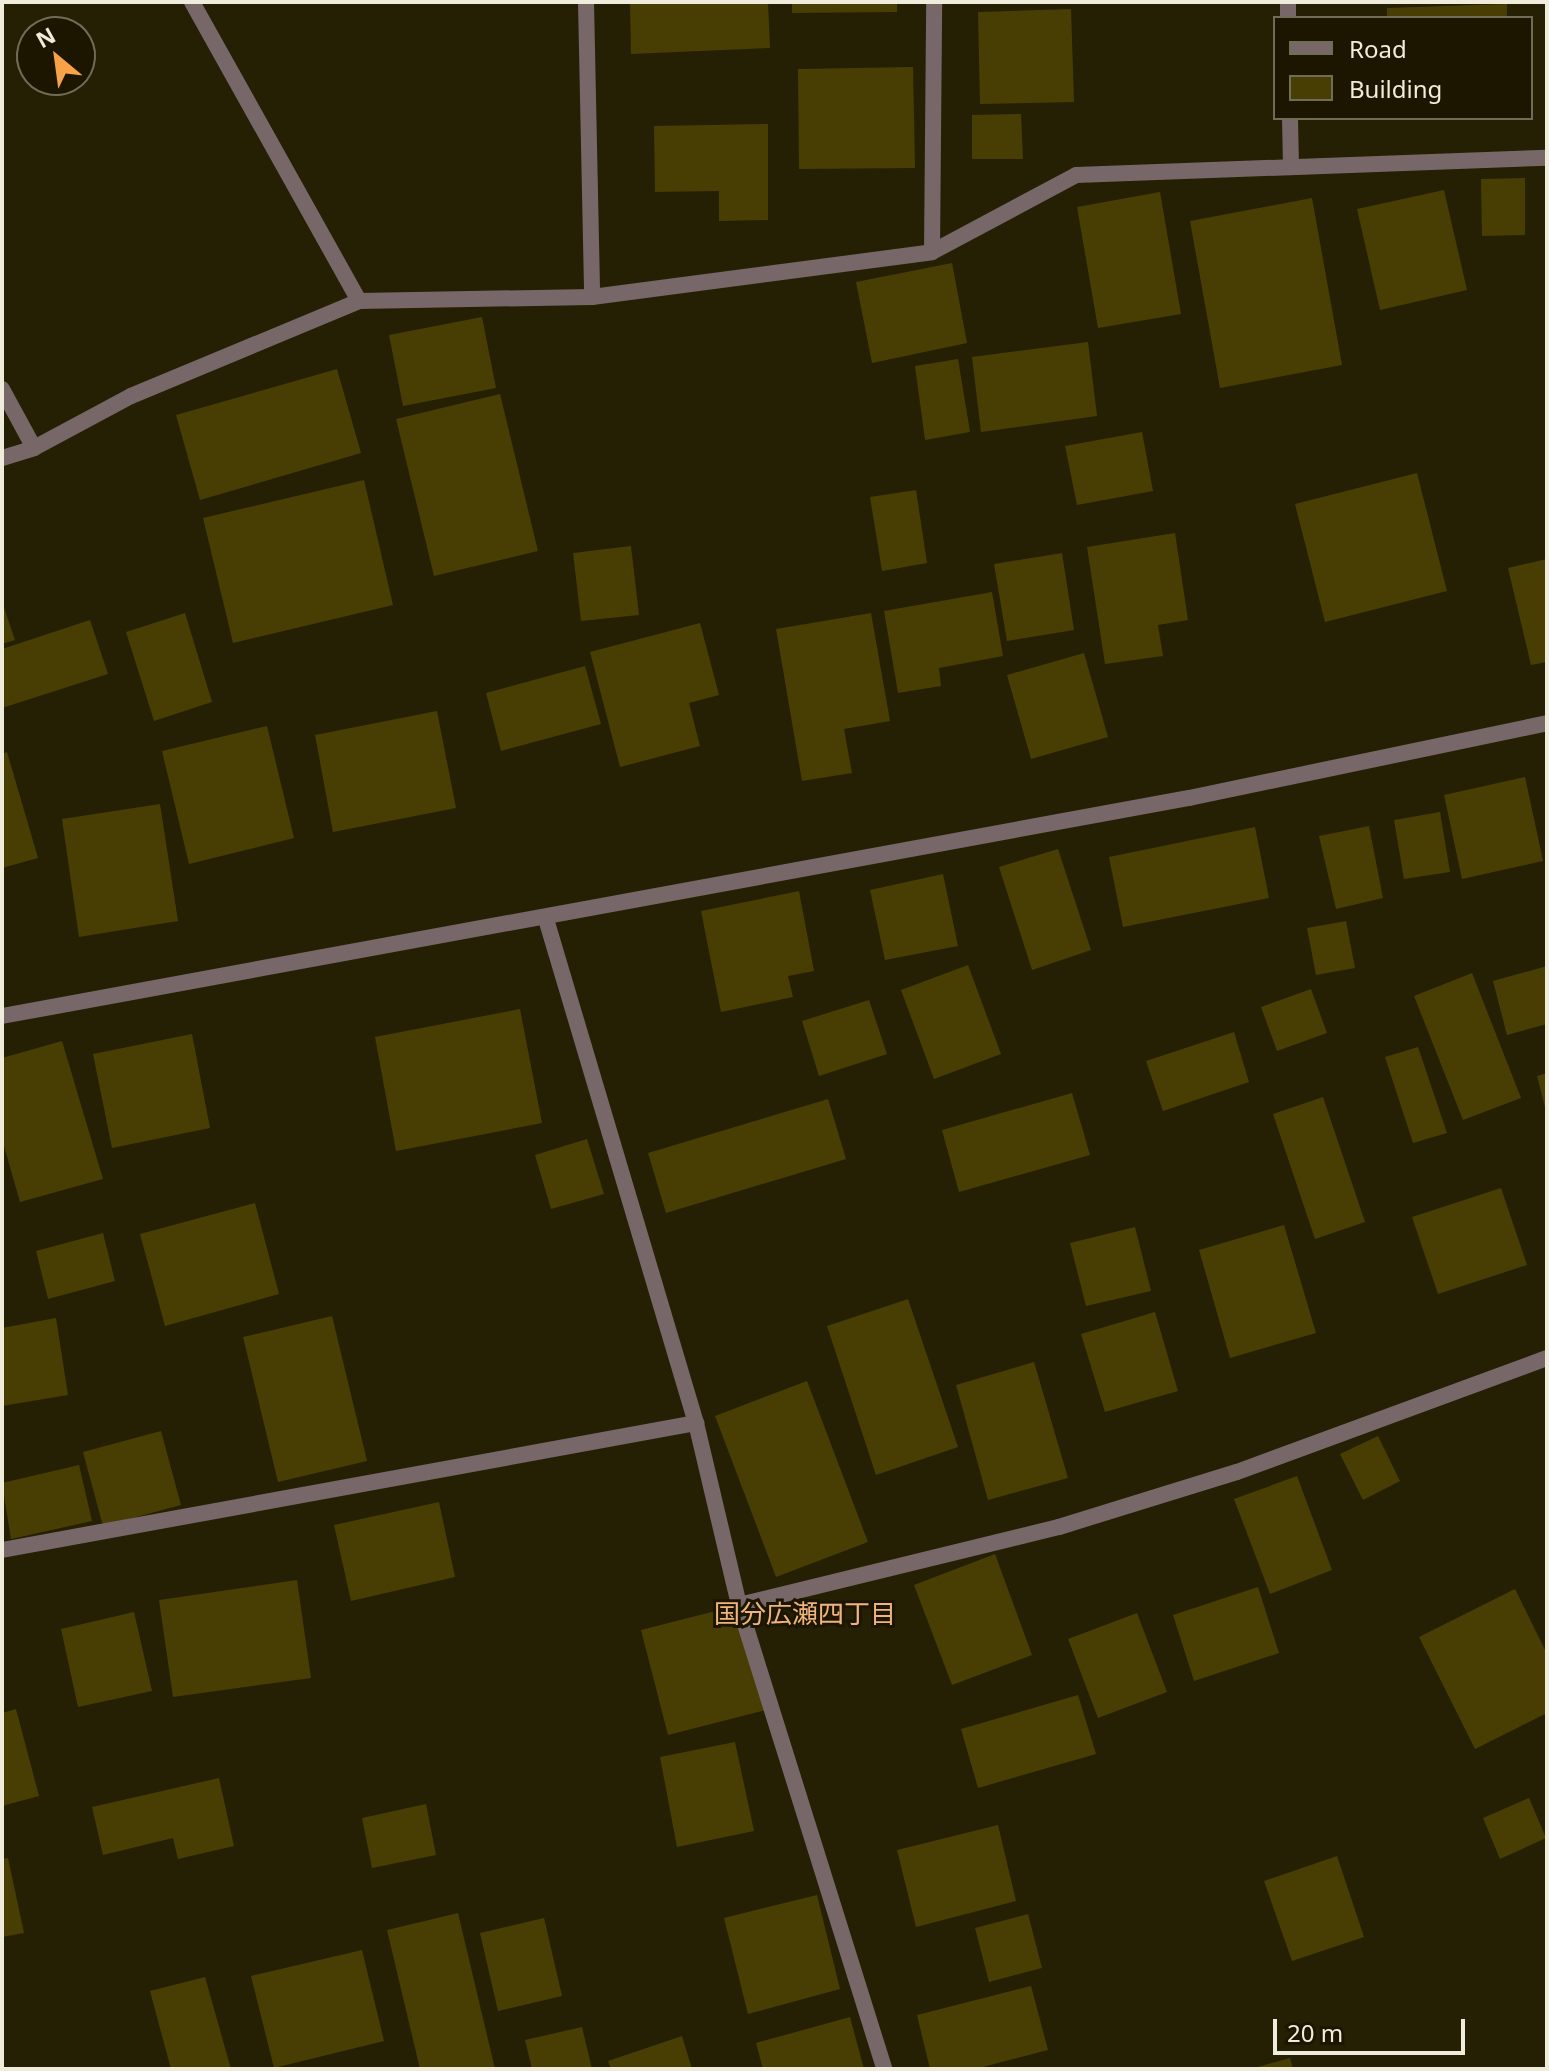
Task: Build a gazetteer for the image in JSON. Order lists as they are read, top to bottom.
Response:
{
  "districts": ["国分広瀬四丁目"],
  "legend": ["Road", "Building"],
  "scale_bar": "20 m",
  "north": "top left"
}
